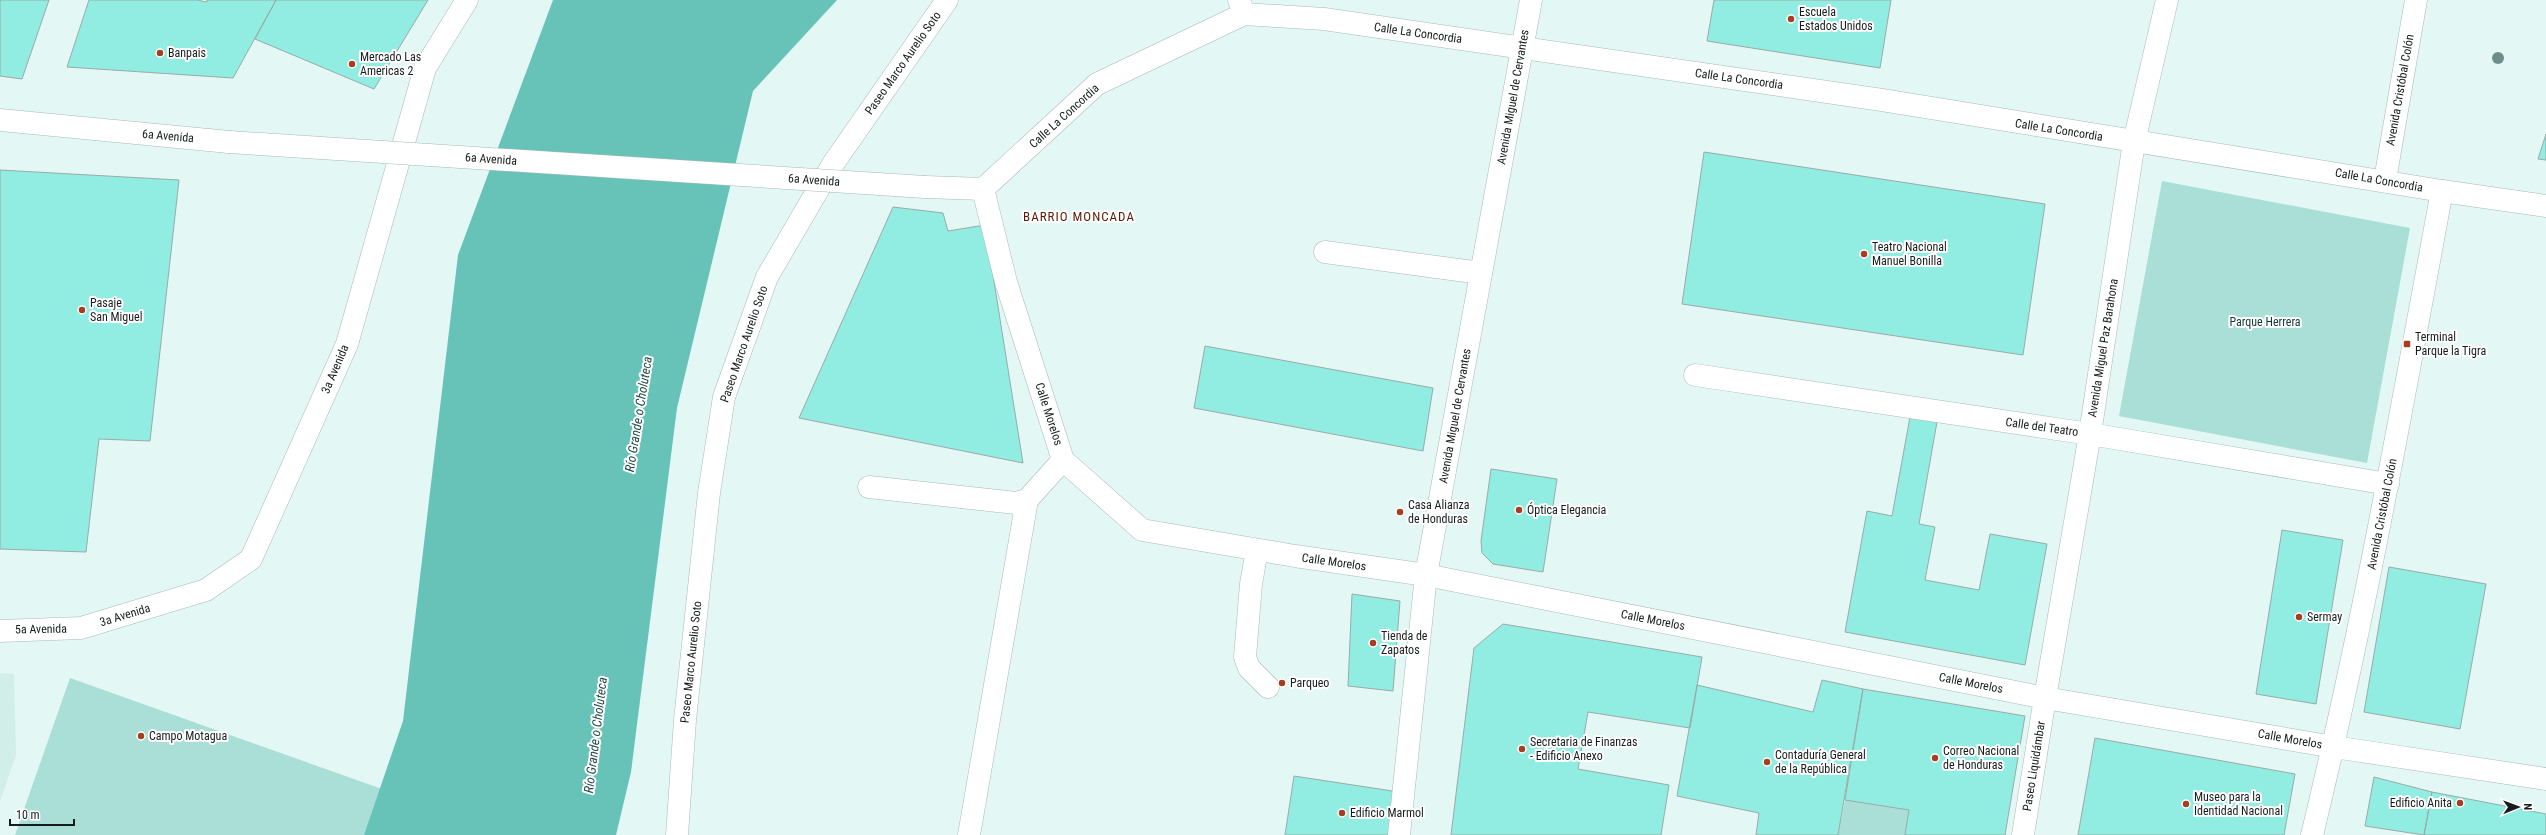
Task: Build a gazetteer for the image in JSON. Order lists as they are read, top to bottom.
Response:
{
  "streets": {
    "street": [
      "Calle La Concordia",
      "Paseo Marco Aurelio Soto",
      "Avenida Cristóbal Colón",
      "Avenida Miguel de Cervantes",
      "6a Avenida",
      "Avenida Miguel Paz Barahona",
      "3a Avenida",
      "Calle Morelos",
      "Calle del Teatro",
      "5a Avenida",
      "Paseo Liquidámbar"
    ]
  },
  "crossings": [
    ["Calle La Concordia", "Avenida Cristóbal Colón"],
    ["Calle La Concordia", "Avenida Miguel de Cervantes"],
    ["Calle La Concordia", "6a Avenida"],
    ["Calle La Concordia", "Avenida Miguel Paz Barahona"],
    ["Calle La Concordia", "Calle Morelos"],
    ["Avenida Cristóbal Colón", "Calle Morelos"],
    ["Avenida Cristóbal Colón", "Calle del Teatro"],
    ["Avenida Miguel de Cervantes", "Calle Morelos"],
    ["6a Avenida", "Calle Morelos"],
    ["Avenida Miguel Paz Barahona", "Calle Morelos"],
    ["Avenida Miguel Paz Barahona", "Calle del Teatro"],
    ["Avenida Miguel Paz Barahona", "Paseo Liquidámbar"],
    ["3a Avenida", "5a Avenida"],
    ["Calle Morelos", "Paseo Liquidámbar"]
  ],
  "districts": ["BARRIO MONCADA"],
  "water": ["Río Grande o Choluteca"],
  "parks": ["Parque Herrera"],
  "places": {
    "other": [
      "Escuela Estados Unidos",
      "Banpais",
      "Mercado Las Americas 2",
      "Teatro Nacional Manuel Bonilla",
      "Pasaje San Miguel",
      "Óptica Elegancia",
      "Casa Alianza de Honduras",
      "Sermay",
      "Tienda de Zapatos",
      "Parqueo",
      "Campo Motagua",
      "Secretaria de Finanzas - Edificio Anexo",
      "Correo Nacional de Honduras",
      "Contaduría General de la República",
      "Edificio Anita",
      "Museo para la Identidad Nacional",
      "Edificio Marmol"
    ],
    "transit": ["Terminal Parque la Tigra"]
  },
  "scale_bar": "10 m",
  "north": "right"
}
